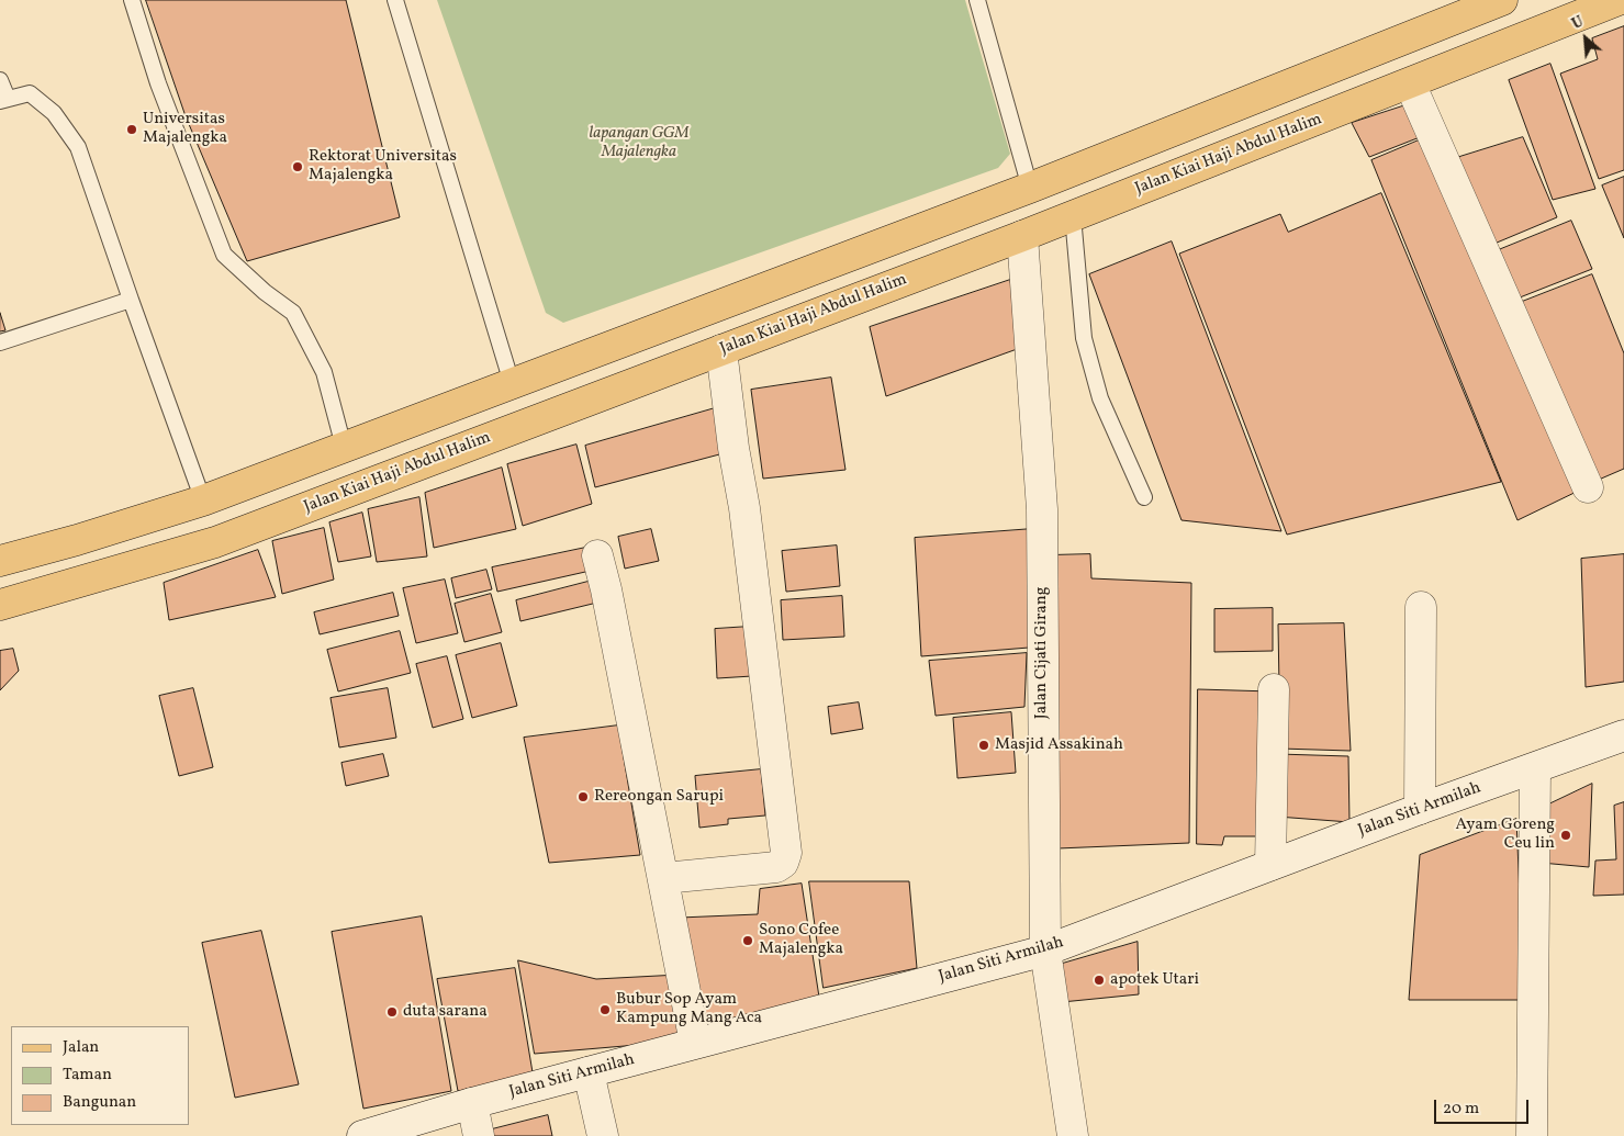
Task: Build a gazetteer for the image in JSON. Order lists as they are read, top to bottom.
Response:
{
  "streets": {
    "main road": ["Jalan Kiai Haji Abdul Halim"],
    "street": ["Jalan Cijati Girang", "Jalan Siti Armilah"]
  },
  "crossings": [
    ["Jalan Kiai Haji Abdul Halim", "Jalan Cijati Girang"],
    ["Jalan Cijati Girang", "Jalan Siti Armilah"]
  ],
  "parks": ["lapangan GGM Majalengka"],
  "places": [
    "Universitas Majalengka",
    "Rektorat Universitas Majalengka",
    "Masjid Assakinah",
    "Rereongan Sarupi",
    "Ayam Goreng Ceu lin",
    "Sono Cofee Majalengka",
    "apotek Utari",
    "Bubur Sop Ayam Kampung Mang Aca",
    "duta sarana"
  ],
  "legend": ["Jalan", "Taman", "Bangunan"],
  "scale_bar": "20 m",
  "north": "top left"
}
